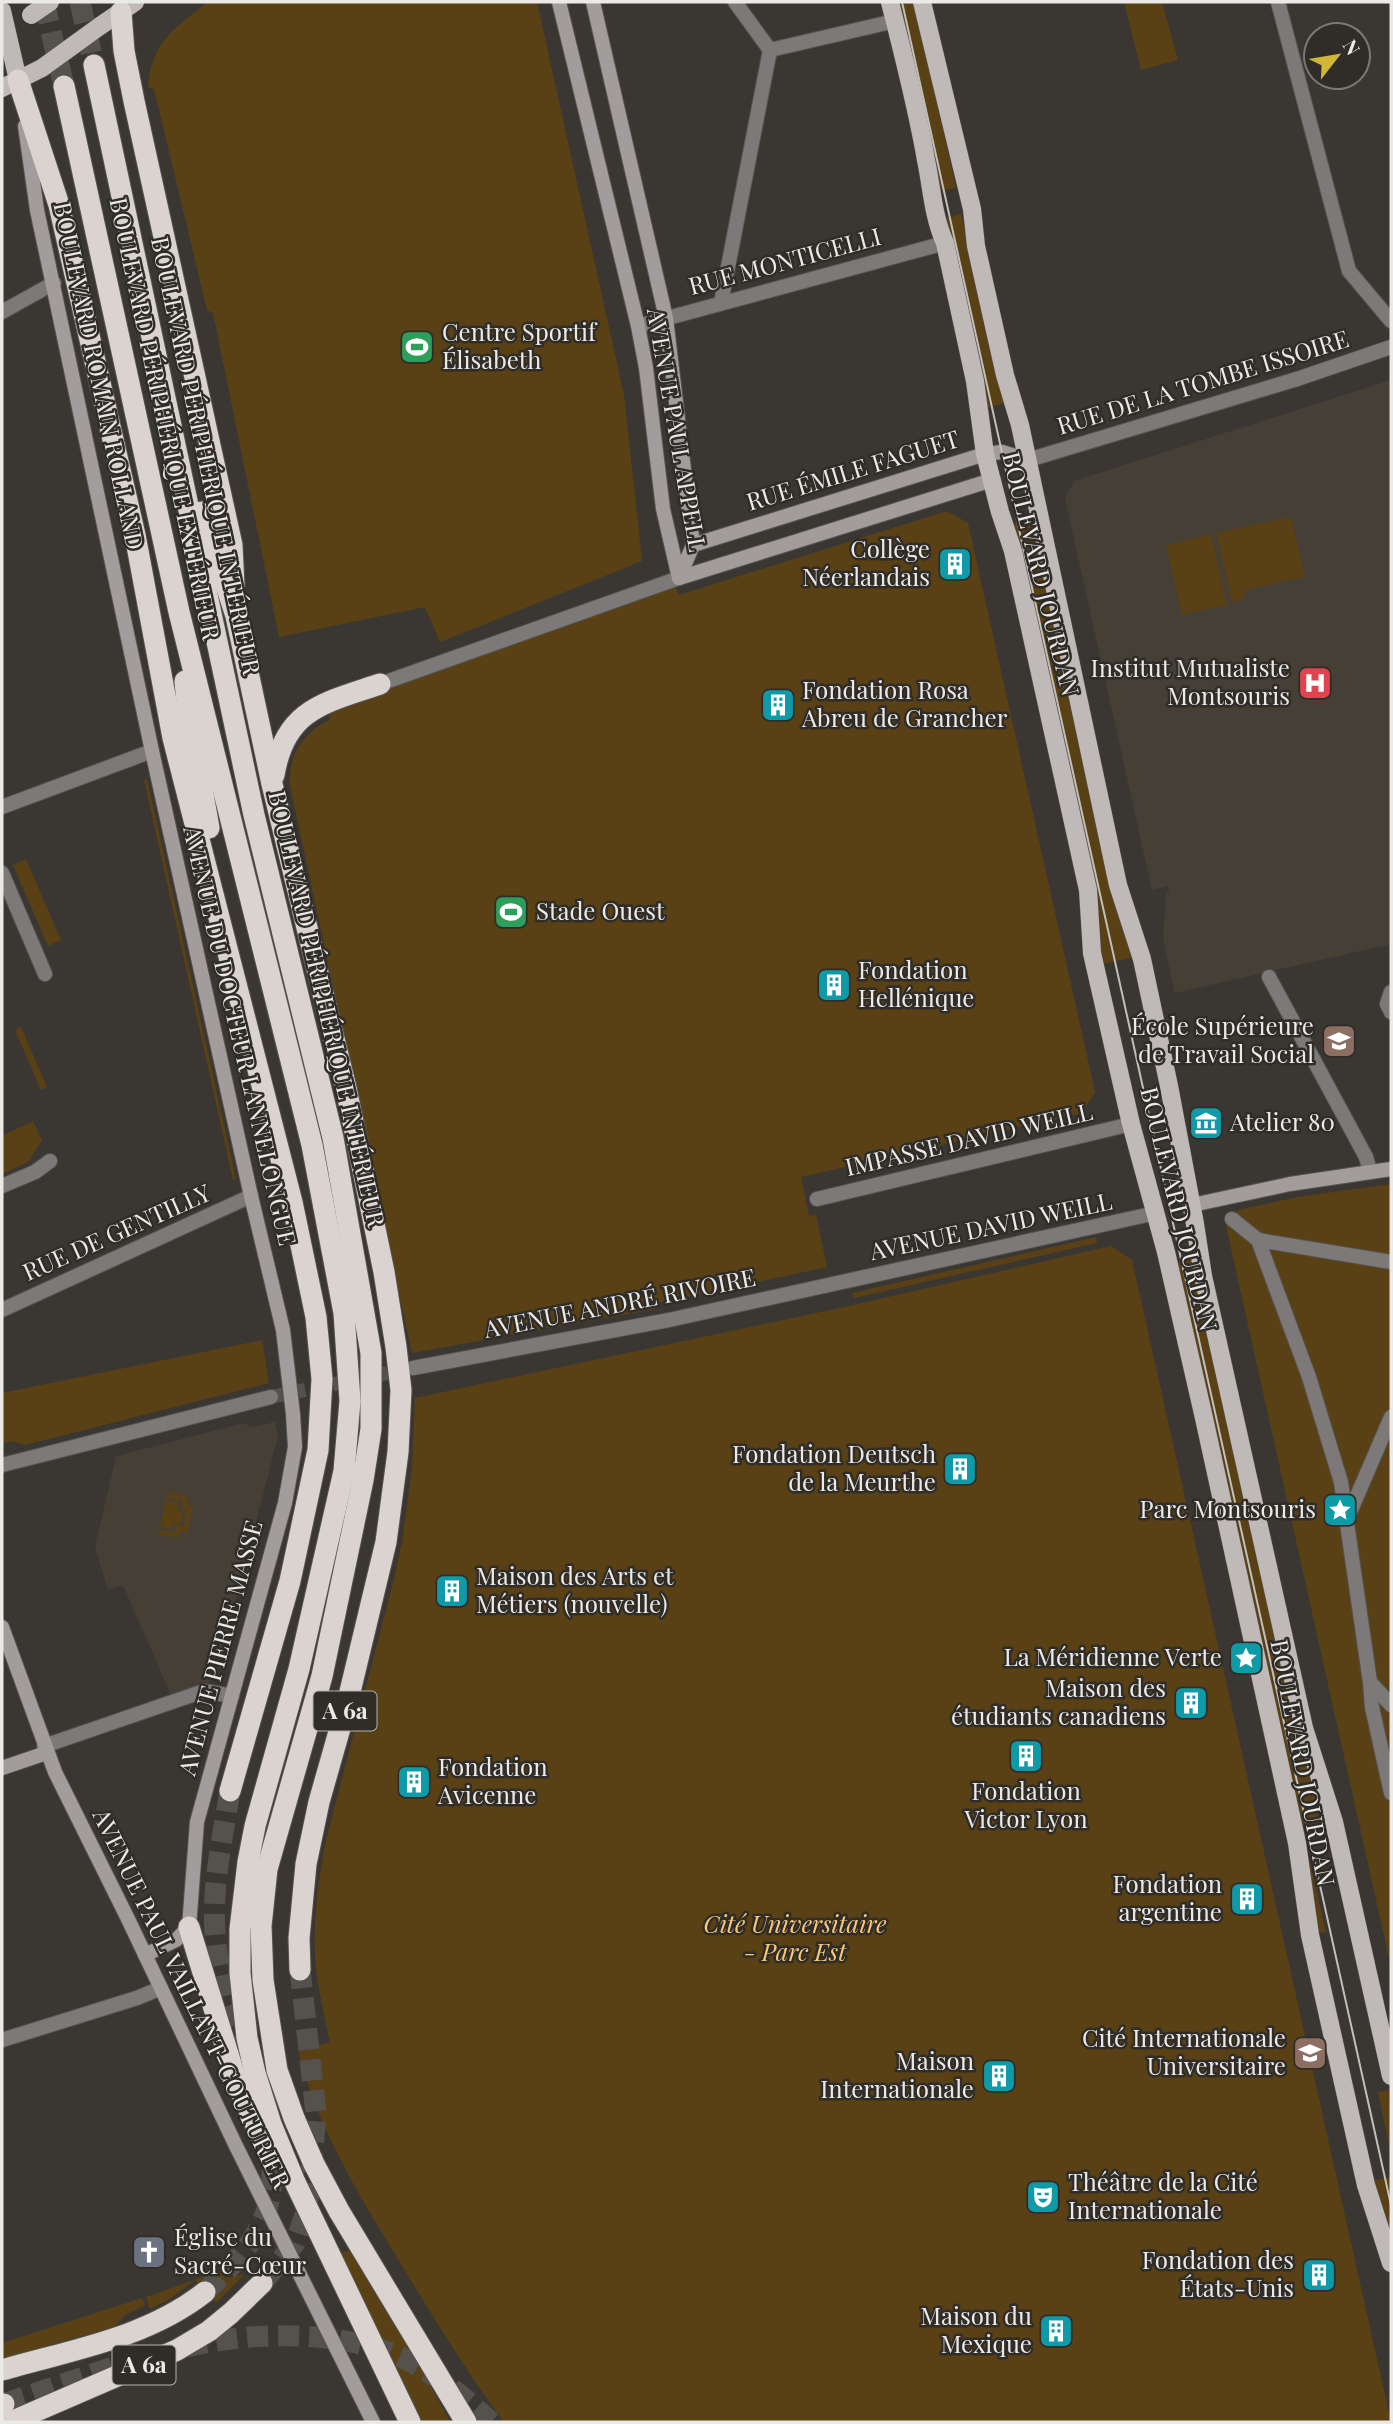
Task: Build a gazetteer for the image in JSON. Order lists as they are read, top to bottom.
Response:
{
  "streets": {
    "highway": ["BOULEVARD PÉRIPHÉRIQUE EXTÉRIEUR", "BOULEVARD PÉRIPHÉRIQUE INTÉRIEUR", "A 6a"],
    "main road": [
      "BOULEVARD ROMAIN ROLLAND",
      "AVENUE PAUL APPELL",
      "RUE ÉMILE FAGUET",
      "BOULEVARD JOURDAN",
      "AVENUE DU DOCTEUR LANNELONGUE",
      "AVENUE PIERRE MASSE",
      "AVENUE PAUL VAILLANT-COUTURIER"
    ],
    "street": [
      "RUE MONTICELLI",
      "RUE DE LA TOMBE ISSOIRE",
      "IMPASSE DAVID WEILL",
      "AVENUE DAVID WEILL",
      "RUE DE GENTILLY",
      "AVENUE ANDRÉ RIVOIRE"
    ]
  },
  "crossings": [
    ["RUE MONTICELLI", "AVENUE PAUL APPELL"],
    ["RUE MONTICELLI", "BOULEVARD JOURDAN"],
    ["BOULEVARD ROMAIN ROLLAND", "AVENUE DU DOCTEUR LANNELONGUE"],
    ["RUE DE LA TOMBE ISSOIRE", "RUE ÉMILE FAGUET"],
    ["RUE DE LA TOMBE ISSOIRE", "BOULEVARD JOURDAN"],
    ["AVENUE PAUL APPELL", "RUE ÉMILE FAGUET"],
    ["RUE ÉMILE FAGUET", "BOULEVARD JOURDAN"],
    ["BOULEVARD JOURDAN", "IMPASSE DAVID WEILL"],
    ["BOULEVARD JOURDAN", "AVENUE DAVID WEILL"],
    ["AVENUE DU DOCTEUR LANNELONGUE", "RUE DE GENTILLY"],
    ["AVENUE DU DOCTEUR LANNELONGUE", "AVENUE PIERRE MASSE"],
    ["AVENUE DAVID WEILL", "AVENUE ANDRÉ RIVOIRE"]
  ],
  "parks": ["Cité Universitaire - Parc Est"],
  "places": {
    "sports": ["Centre Sportif Élisabeth", "Stade Ouest"],
    "building": [
      "Collège Néerlandais",
      "Fondation Rosa Abreu de Grancher",
      "Fondation Hellénique",
      "Fondation Deutsch de la Meurthe",
      "Maison des Arts et Métiers (nouvelle)",
      "Maison des étudiants canadiens",
      "Fondation Victor Lyon",
      "Fondation Avicenne",
      "Fondation argentine",
      "Maison Internationale",
      "Fondation des États-Unis",
      "Maison du Mexique"
    ],
    "hospital": ["Institut Mutualiste Montsouris"],
    "school or university": ["École Supérieure de Travail Social", "Cité Internationale Universitaire"],
    "museum": ["Atelier 80"],
    "place": ["Parc Montsouris", "La Méridienne Verte"],
    "theatre": ["Théâtre de la Cité Internationale"],
    "church": ["Église du Sacré-Cœur"]
  },
  "north": "top right"
}
